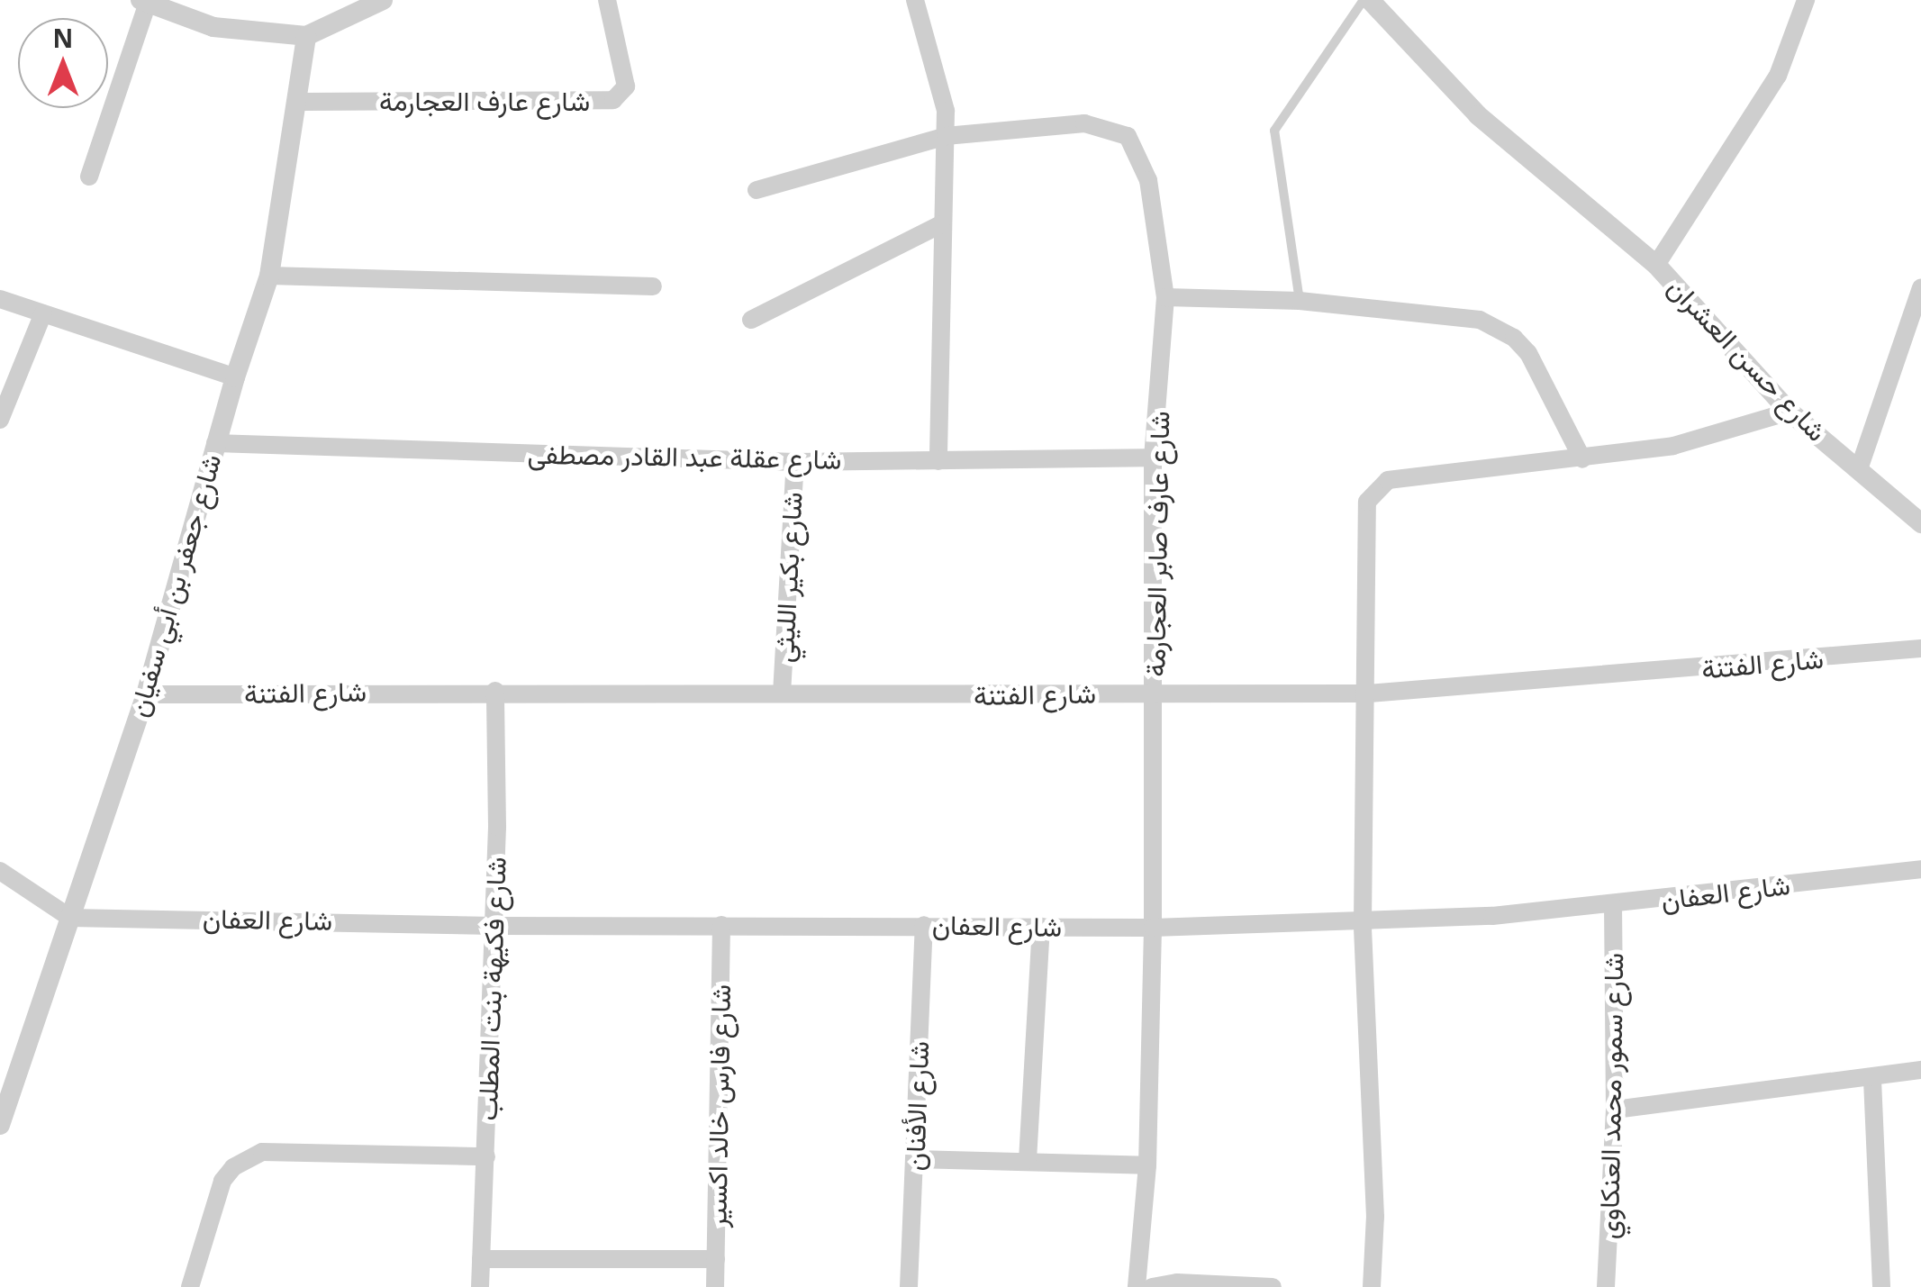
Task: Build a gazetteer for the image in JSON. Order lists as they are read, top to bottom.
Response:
{
  "streets": {
    "street": [
      "شارع عارف العجارمة",
      "شارع حسن العشران",
      "شارع عقلة عبد القادر مصطفى",
      "شارع عارف صابر العجارمة",
      "شارع بكير الليثي",
      "شارع جعفر بن أبي سفيان",
      "شارع الفتنة",
      "شارع العفان",
      "شارع فكيهة بنت المطلب",
      "شارع سمور محمد العنكاوي",
      "شارع فارس خالد اكسير",
      "شارع الأفنان"
    ]
  },
  "crossings": [
    ["شارع عارف العجارمة", "شارع جعفر بن أبي سفيان"],
    ["شارع عقلة عبد القادر مصطفى", "شارع عارف صابر العجارمة"],
    ["شارع عقلة عبد القادر مصطفى", "شارع بكير الليثي"],
    ["شارع عقلة عبد القادر مصطفى", "شارع جعفر بن أبي سفيان"],
    ["شارع عارف صابر العجارمة", "شارع الفتنة"],
    ["شارع عارف صابر العجارمة", "شارع العفان"],
    ["شارع بكير الليثي", "شارع الفتنة"],
    ["شارع جعفر بن أبي سفيان", "شارع الفتنة"],
    ["شارع جعفر بن أبي سفيان", "شارع العفان"],
    ["شارع الفتنة", "شارع فكيهة بنت المطلب"],
    ["شارع العفان", "شارع فكيهة بنت المطلب"],
    ["شارع العفان", "شارع سمور محمد العنكاوي"],
    ["شارع العفان", "شارع فارس خالد اكسير"],
    ["شارع العفان", "شارع الأفنان"]
  ],
  "north": "top"
}
